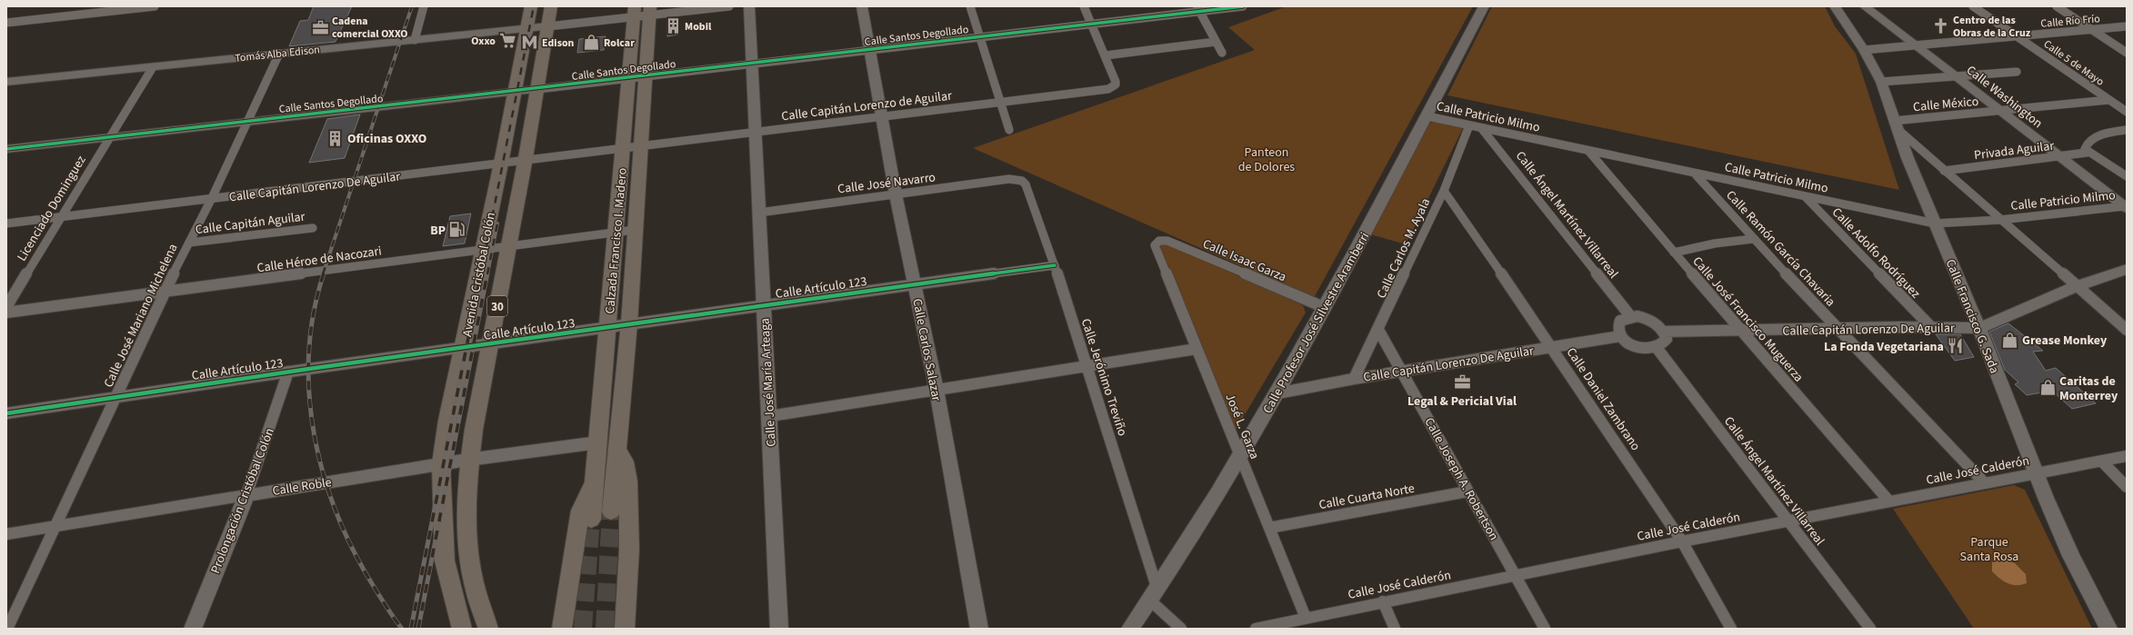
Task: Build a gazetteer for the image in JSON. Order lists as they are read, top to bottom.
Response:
{
  "streets": {
    "main road": ["Calzada Francisco I. Madero", "Avenida Cristóbal Colón", "30"],
    "street": [
      "Calle Río Frío",
      "Calle Santos Degollado",
      "Tomás Alba Edison",
      "Calle 5 de Mayo",
      "Calle Washington",
      "Calle México",
      "Calle Capitán Lorenzo de Aguilar",
      "Calle Patricio Milmo",
      "Privada Aguilar",
      "Calle José Navarro",
      "Calle Capitán Lorenzo De Aguilar",
      "Licenciado Dominguez",
      "Calle Ángel Martínez Villarreal",
      "Calle Capitán Aguilar",
      "Calle Carlos M. Ayala",
      "Calle Ramón García Chavaria",
      "Calle Adolfo Rodríguez",
      "Calle Héroe de Nacozari",
      "Calle Isaac Garza",
      "Calle Artículo 123",
      "Calle José Mariano Michelena",
      "Calle Francisco G. Sada",
      "Calle José Francisco Muguerza",
      "Calle Profesor José Silvestre Aramberri",
      "Calle Carlos Salazar",
      "Calle Jerónimo Treviño",
      "Calle José María Arteaga",
      "Calle Daniel Zambrano",
      "José L. Garza",
      "Calle José Calderón",
      "Calle Joseph A. Robertson",
      "Calle Roble",
      "Calle Cuarta Norte",
      "Prolongación Cristóbal Colón"
    ]
  },
  "crossings": [
    ["Calle Río Frío", "Calle 5 de Mayo"],
    ["Calle Río Frío", "Calle Washington"],
    ["Calle Río Frío", "Calle Francisco G. Sada"],
    ["Calle Santos Degollado", "Licenciado Dominguez"],
    ["Calle Santos Degollado", "Calzada Francisco I. Madero"],
    ["Calle Santos Degollado", "Avenida Cristóbal Colón"],
    ["Calle Santos Degollado", "Calle José Mariano Michelena"],
    ["Calle Santos Degollado", "Calle Carlos Salazar"],
    ["Calle Santos Degollado", "Calle José María Arteaga"],
    ["Tomás Alba Edison", "Licenciado Dominguez"],
    ["Tomás Alba Edison", "Avenida Cristóbal Colón"],
    ["Tomás Alba Edison", "Calle José Mariano Michelena"],
    ["Calle 5 de Mayo", "Calle México"],
    ["Calle Washington", "Calle México"],
    ["Calle Washington", "Calle Patricio Milmo"],
    ["Calle Washington", "Privada Aguilar"],
    ["Calle México", "Calle Francisco G. Sada"],
    ["Calle Capitán Lorenzo de Aguilar", "Calle Capitán Lorenzo De Aguilar"],
    ["Calle Capitán Lorenzo de Aguilar", "Calzada Francisco I. Madero"],
    ["Calle Capitán Lorenzo de Aguilar", "Calle Carlos Salazar"],
    ["Calle Capitán Lorenzo de Aguilar", "Calle José María Arteaga"],
    ["Calle Patricio Milmo", "Calle Ángel Martínez Villarreal"],
    ["Calle Patricio Milmo", "Calle Carlos M. Ayala"],
    ["Calle Patricio Milmo", "Calle Ramón García Chavaria"],
    ["Calle Patricio Milmo", "Calle Adolfo Rodríguez"],
    ["Calle Patricio Milmo", "Calle Francisco G. Sada"],
    ["Calle Patricio Milmo", "Calle José Francisco Muguerza"],
    ["Calle Patricio Milmo", "Calle Profesor José Silvestre Aramberri"],
    ["Calle José Navarro", "Calle Carlos Salazar"],
    ["Calle José Navarro", "Calle Jerónimo Treviño"],
    ["Calle José Navarro", "Calle José María Arteaga"],
    ["Calle Capitán Lorenzo De Aguilar", "Licenciado Dominguez"],
    ["Calle Capitán Lorenzo De Aguilar", "Calzada Francisco I. Madero"],
    ["Calle Capitán Lorenzo De Aguilar", "Calle Carlos M. Ayala"],
    ["Calle Capitán Lorenzo De Aguilar", "Calle Ramón García Chavaria"],
    ["Calle Capitán Lorenzo De Aguilar", "Calle Adolfo Rodríguez"],
    ["Calle Capitán Lorenzo De Aguilar", "Avenida Cristóbal Colón"],
    ["Calle Capitán Lorenzo De Aguilar", "Calle José Mariano Michelena"],
    ["Calle Capitán Lorenzo De Aguilar", "Calle Francisco G. Sada"],
    ["Calle Capitán Lorenzo De Aguilar", "Calle José Francisco Muguerza"],
    ["Calle Capitán Lorenzo De Aguilar", "Calle Profesor José Silvestre Aramberri"],
    ["Calle Capitán Lorenzo De Aguilar", "Calle Daniel Zambrano"],
    ["Calle Capitán Lorenzo De Aguilar", "Calle Joseph A. Robertson"],
    ["Calle Ángel Martínez Villarreal", "Calle José Calderón"],
    ["Calle Capitán Aguilar", "Calle José Mariano Michelena"],
    ["Calzada Francisco I. Madero", "Calle Héroe de Nacozari"],
    ["Calzada Francisco I. Madero", "Calle Artículo 123"],
    ["Calzada Francisco I. Madero", "Calle Roble"],
    ["Calle Carlos M. Ayala", "Calle Daniel Zambrano"],
    ["Calle Carlos M. Ayala", "Calle Joseph A. Robertson"],
    ["Calle Ramón García Chavaria", "Calle José Calderón"],
    ["Calle Héroe de Nacozari", "Avenida Cristóbal Colón"],
    ["Calle Héroe de Nacozari", "Calle José Mariano Michelena"],
    ["Calle Isaac Garza", "Calle Profesor José Silvestre Aramberri"],
    ["Calle Isaac Garza", "José L. Garza"],
    ["Avenida Cristóbal Colón", "Calle Artículo 123"],
    ["Avenida Cristóbal Colón", "Calle Roble"],
    ["Calle Artículo 123", "Calle José Mariano Michelena"],
    ["Calle Artículo 123", "Calle Carlos Salazar"],
    ["Calle Artículo 123", "Calle Jerónimo Treviño"],
    ["Calle Artículo 123", "Calle José María Arteaga"],
    ["Calle Artículo 123", "Prolongación Cristóbal Colón"],
    ["Calle José Mariano Michelena", "Calle Roble"],
    ["Calle Francisco G. Sada", "Calle José Calderón"],
    ["Calle José Francisco Muguerza", "Calle José Calderón"],
    ["Calle Profesor José Silvestre Aramberri", "Calle Jerónimo Treviño"],
    ["Calle Profesor José Silvestre Aramberri", "José L. Garza"],
    ["Calle Daniel Zambrano", "Calle José Calderón"],
    ["José L. Garza", "Calle José Calderón"],
    ["José L. Garza", "Calle Cuarta Norte"],
    ["Calle José Calderón", "Calle Joseph A. Robertson"],
    ["Calle Joseph A. Robertson", "Calle Cuarta Norte"],
    ["Calle Roble", "Prolongación Cristóbal Colón"]
  ],
  "parks": ["Panteon de Dolores", "Parque Santa Rosa"],
  "places": {
    "building": ["Mobil", "Oficinas OXXO"],
    "church": ["Centro de las Obras de la Cruz"],
    "office": ["Cadena comercial OXXO", "Legal & Pericial Vial"],
    "supermarket": ["Oxxo"],
    "metro station": ["Edison"],
    "shop": ["Rolcar", "Grease Monkey", "Caritas de Monterrey"],
    "fuel station": ["BP"],
    "restaurant": ["La Fonda Vegetariana"]
  }
}
